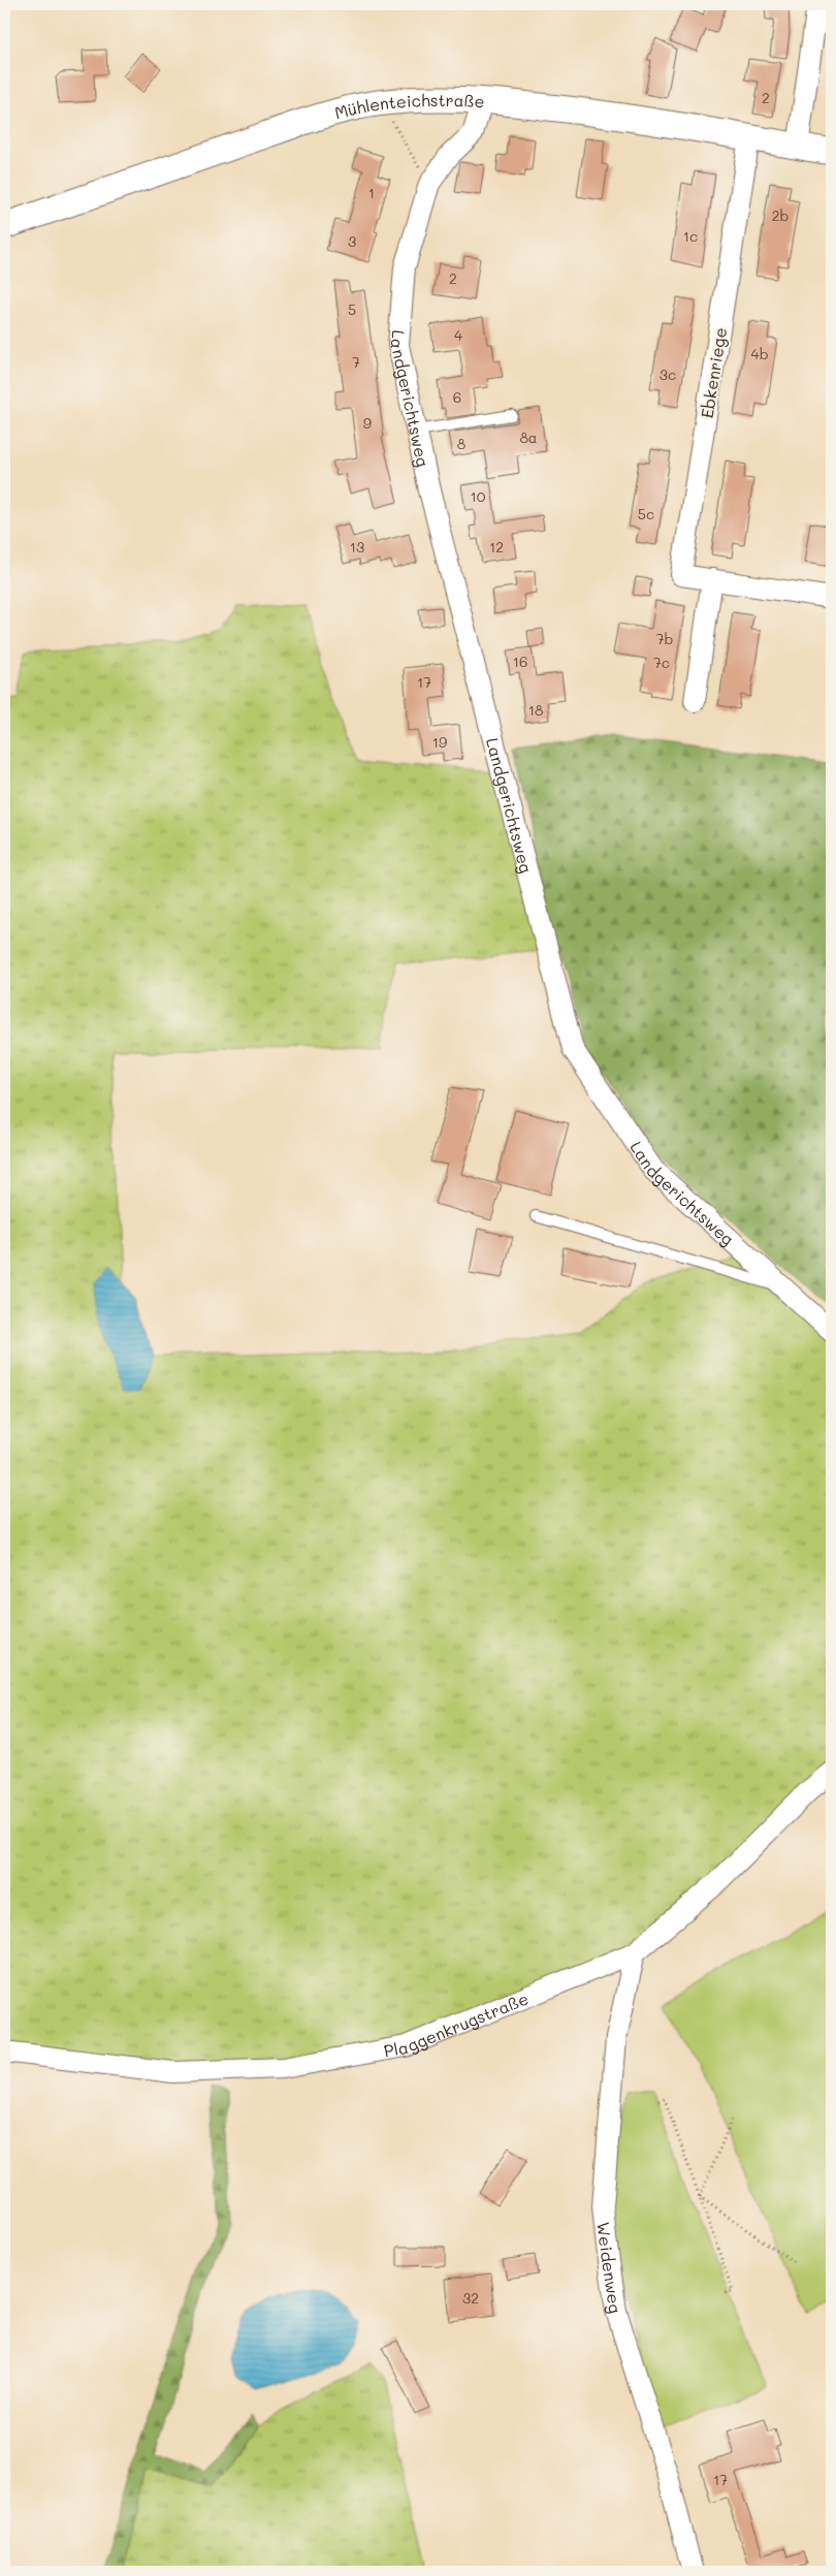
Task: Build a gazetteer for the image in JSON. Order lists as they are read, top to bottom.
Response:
{
  "streets": {
    "street": [
      "Mühlenteichstraße",
      "Ebkenriege",
      "Landgerichtsweg",
      "Plaggenkrugstraße",
      "Weidenweg"
    ]
  },
  "crossings": [
    ["Mühlenteichstraße", "Ebkenriege"],
    ["Mühlenteichstraße", "Landgerichtsweg"],
    ["Plaggenkrugstraße", "Weidenweg"]
  ],
  "house_numbers": [
    "2",
    "1",
    "2b",
    "1c",
    "3",
    "2",
    "5",
    "4",
    "4b",
    "7",
    "3c",
    "6",
    "9",
    "8a",
    "8",
    "10",
    "5c",
    "13",
    "12",
    "7b",
    "16",
    "7c",
    "17",
    "18",
    "19",
    "32",
    "17"
  ]
}
